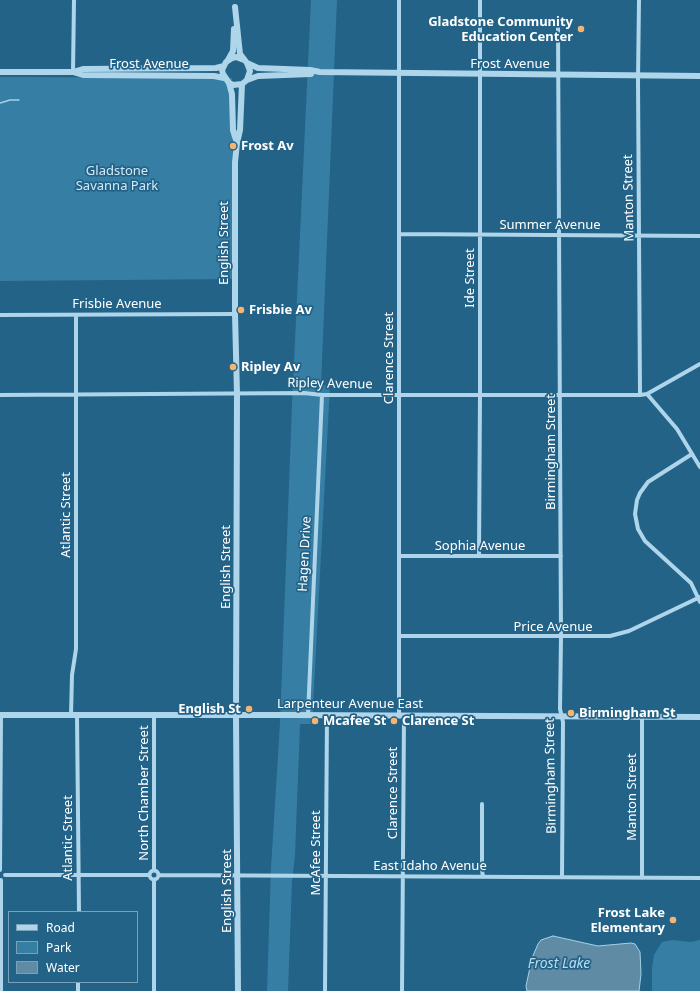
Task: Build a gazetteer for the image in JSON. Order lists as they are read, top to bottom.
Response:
{
  "streets": {
    "street": [
      "Frost Avenue",
      "Manton Street",
      "Summer Avenue",
      "English Street",
      "Ide Street",
      "Frisbie Avenue",
      "Clarence Street",
      "Ripley Avenue",
      "Birmingham Street",
      "Atlantic Street",
      "Sophia Avenue",
      "Hagen Drive",
      "Price Avenue",
      "Larpenteur Avenue East",
      "North Chamber Street",
      "McAfee Street",
      "East Idaho Avenue"
    ]
  },
  "crossings": [
    ["Frost Avenue", "Manton Street"],
    ["Frost Avenue", "English Street"],
    ["Frost Avenue", "Ide Street"],
    ["Frost Avenue", "Clarence Street"],
    ["Frost Avenue", "Birmingham Street"],
    ["Manton Street", "Summer Avenue"],
    ["Manton Street", "Ripley Avenue"],
    ["Manton Street", "Larpenteur Avenue East"],
    ["Manton Street", "East Idaho Avenue"],
    ["Summer Avenue", "Ide Street"],
    ["Summer Avenue", "Clarence Street"],
    ["Summer Avenue", "Birmingham Street"],
    ["English Street", "Frisbie Avenue"],
    ["English Street", "Ripley Avenue"],
    ["English Street", "Larpenteur Avenue East"],
    ["English Street", "East Idaho Avenue"],
    ["Ide Street", "Ripley Avenue"],
    ["Ide Street", "Sophia Avenue"],
    ["Frisbie Avenue", "Atlantic Street"],
    ["Clarence Street", "Ripley Avenue"],
    ["Clarence Street", "Sophia Avenue"],
    ["Clarence Street", "Price Avenue"],
    ["Clarence Street", "Larpenteur Avenue East"],
    ["Clarence Street", "East Idaho Avenue"],
    ["Ripley Avenue", "Birmingham Street"],
    ["Ripley Avenue", "Atlantic Street"],
    ["Ripley Avenue", "Hagen Drive"],
    ["Birmingham Street", "Sophia Avenue"],
    ["Birmingham Street", "Price Avenue"],
    ["Birmingham Street", "Larpenteur Avenue East"],
    ["Birmingham Street", "East Idaho Avenue"],
    ["Atlantic Street", "Larpenteur Avenue East"],
    ["Hagen Drive", "Larpenteur Avenue East"],
    ["Larpenteur Avenue East", "North Chamber Street"],
    ["Larpenteur Avenue East", "McAfee Street"],
    ["North Chamber Street", "East Idaho Avenue"],
    ["McAfee Street", "East Idaho Avenue"]
  ],
  "water": ["Frost Lake"],
  "parks": ["Gladstone Savanna Park"],
  "places": [
    "Gladstone Community Education Center",
    "Frost Av",
    "Frisbie Av",
    "Ripley Av",
    "English St",
    "Birmingham St",
    "Mcafee St",
    "Clarence St",
    "Frost Lake Elementary"
  ],
  "legend": ["Road", "Park", "Water"]
}
